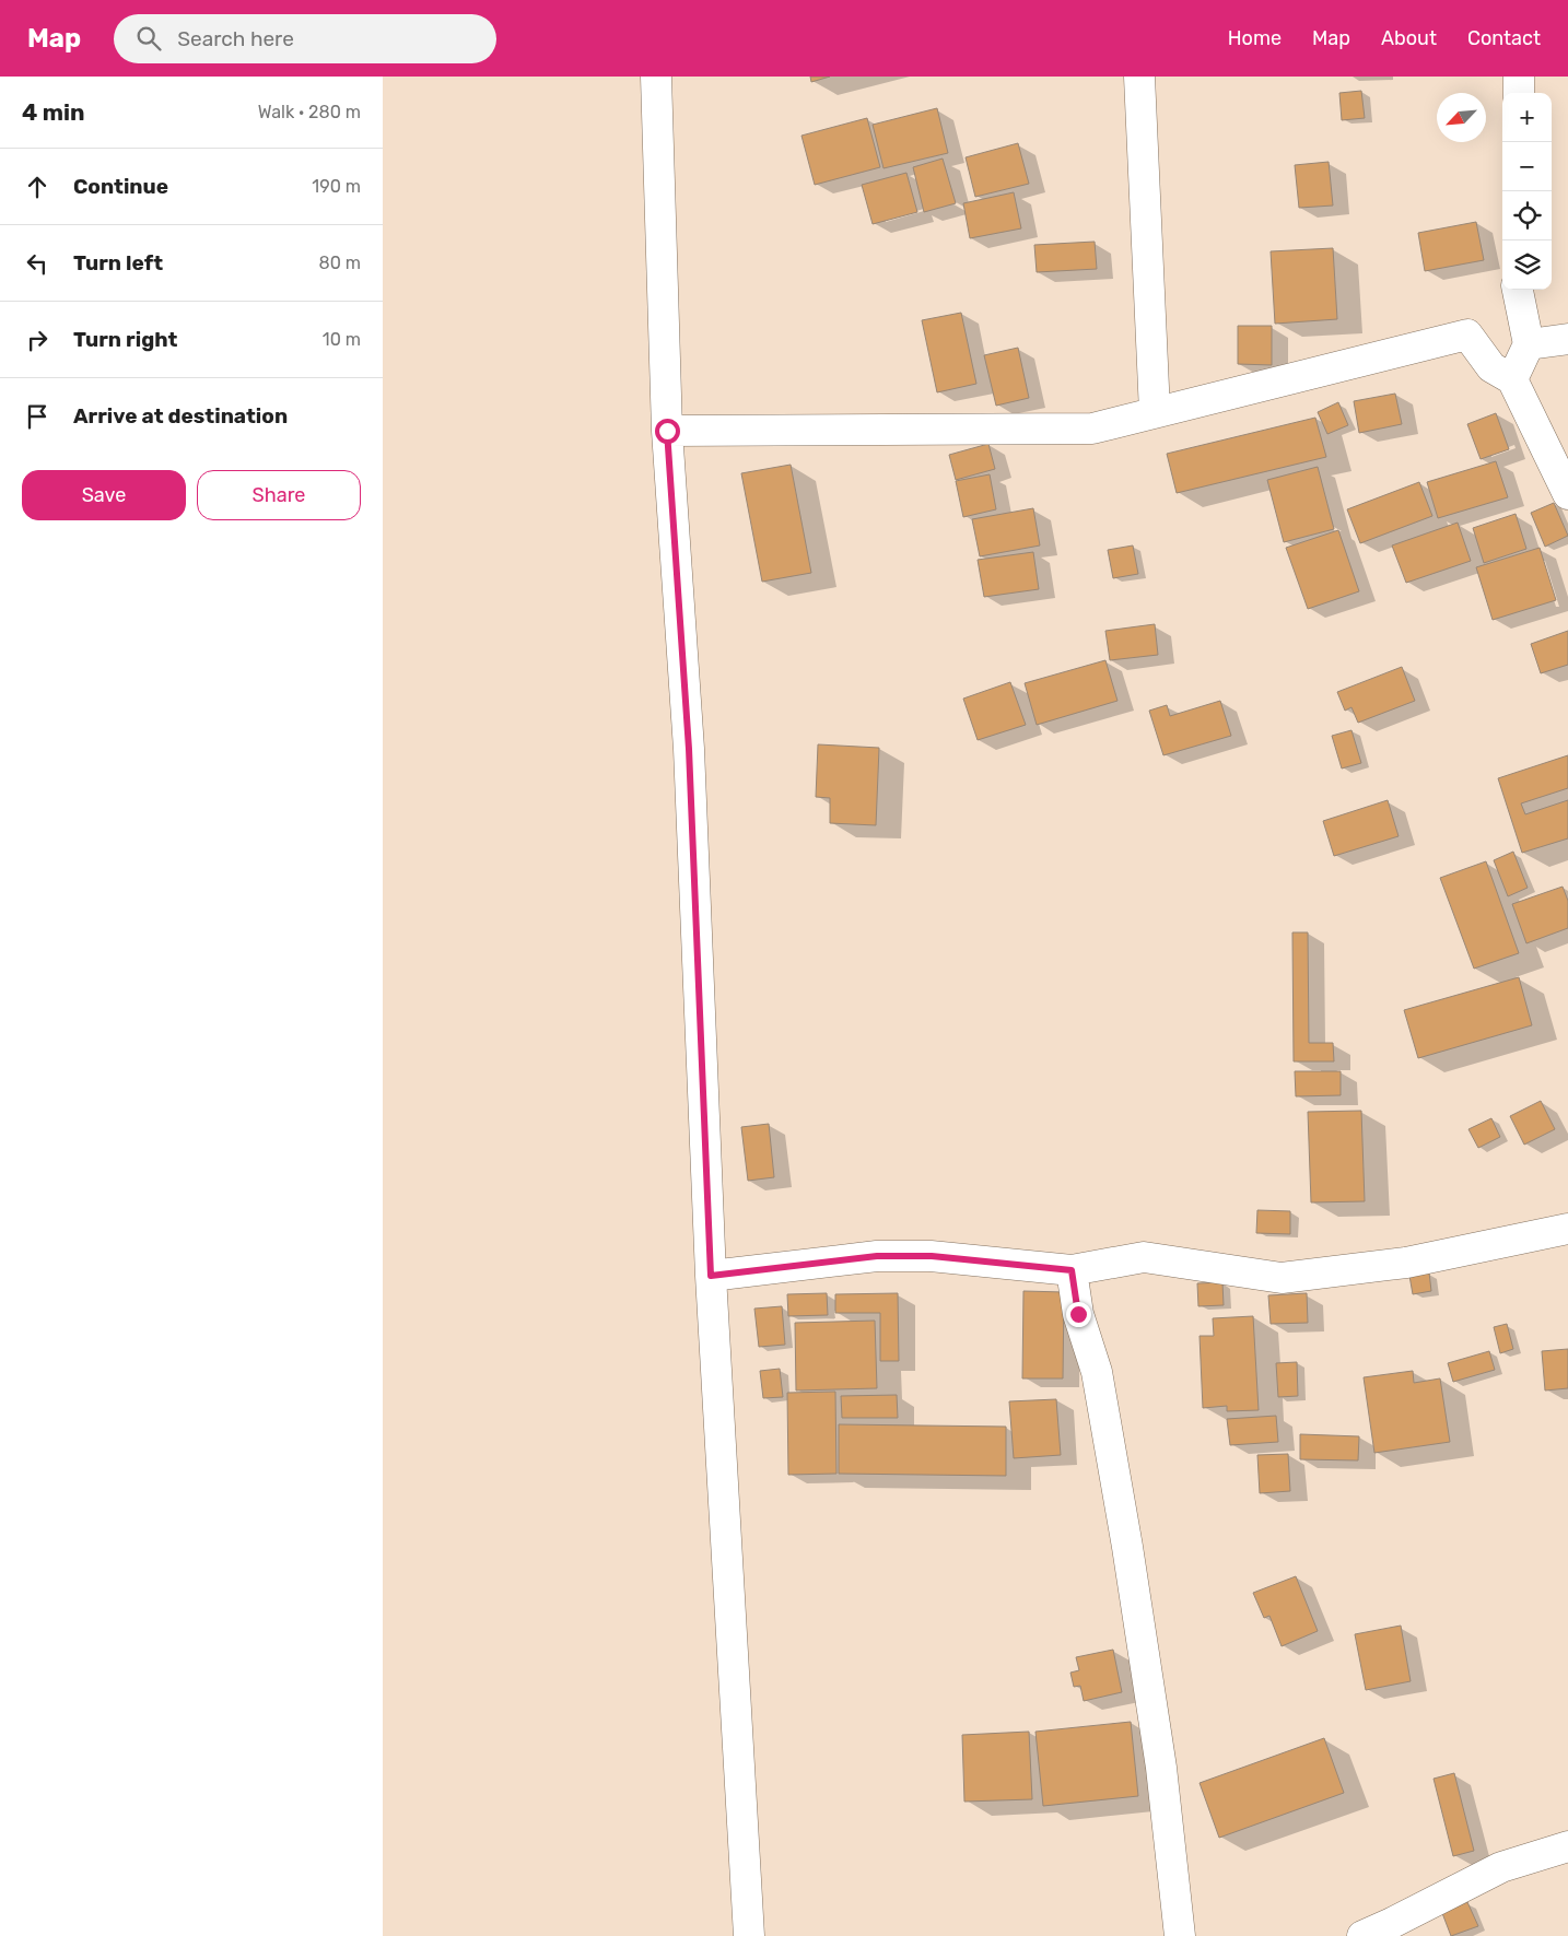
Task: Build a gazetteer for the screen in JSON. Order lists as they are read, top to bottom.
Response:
{
  "north": "bottom left",
  "page": {
    "header": "Map",
    "search": "Search here",
    "nav": [
      "Home",
      "Map",
      "About",
      "Contact"
    ],
    "heading": ["4 min", "Walk · 280 m"],
    "map_buttons": ["+", "−"],
    "list": [
      ["Continue", "190 m"],
      ["Turn left", "80 m"],
      ["Turn right", "10 m"],
      "Arrive at destination"
    ],
    "buttons": ["Save", "Share"]
  }
}
